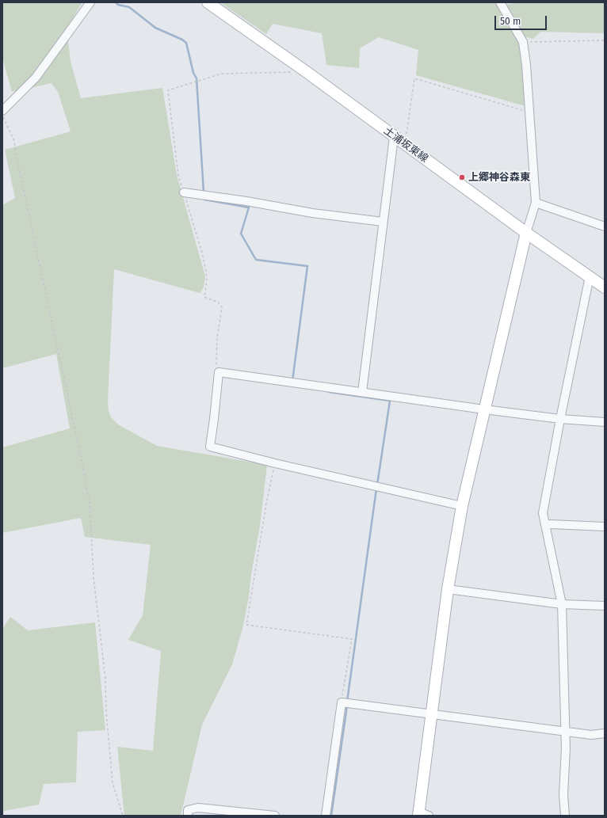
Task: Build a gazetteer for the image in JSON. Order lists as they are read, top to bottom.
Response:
{
  "streets": {
    "street": ["土浦坂東線"]
  },
  "places": ["上郷神谷森東"],
  "scale_bar": "50 m"
}
